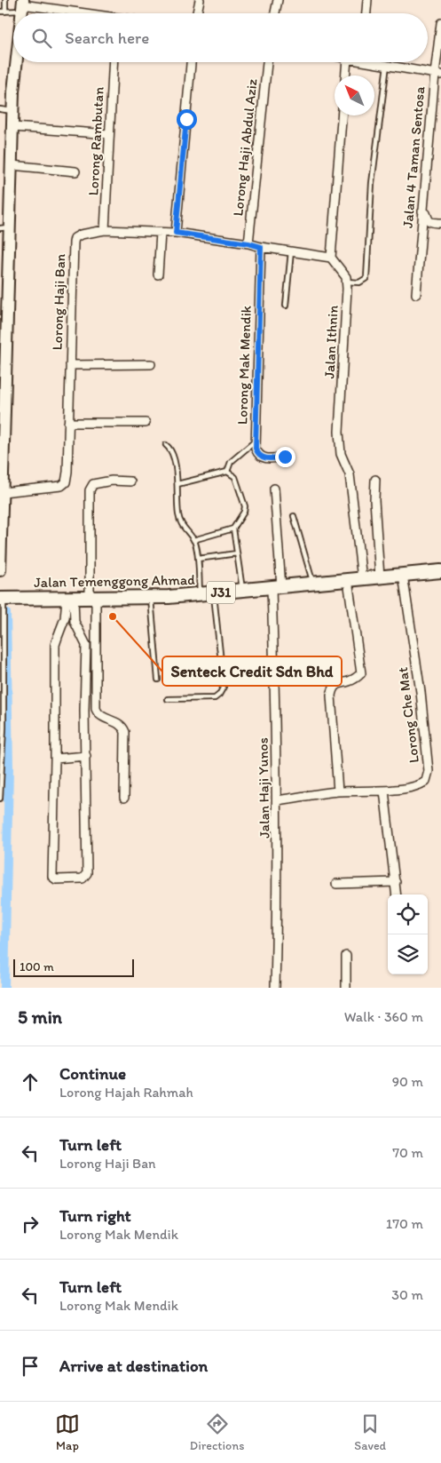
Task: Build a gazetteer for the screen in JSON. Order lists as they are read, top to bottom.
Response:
{
  "streets": {
    "main road": ["Jalan Temenggong Ahmad", "J31"],
    "street": [
      "Lorong Rambutan",
      "Lorong Haji Abdul Aziz",
      "Jalan 4 Taman Sentosa",
      "Lorong Haji Ban",
      "Jalan Ithnin",
      "Lorong Mak Mendik",
      "Lorong Che Mat",
      "Jalan Haji Yunos"
    ]
  },
  "crossings": [
    ["Lorong Rambutan", "Lorong Haji Ban"],
    ["Lorong Haji Abdul Aziz", "Lorong Haji Ban"],
    ["Lorong Haji Ban", "Lorong Mak Mendik"],
    ["Jalan Ithnin", "Jalan Temenggong Ahmad"],
    ["Jalan Temenggong Ahmad", "Lorong Che Mat"],
    ["Jalan Temenggong Ahmad", "Jalan Haji Yunos"],
    ["Lorong Che Mat", "Jalan Haji Yunos"]
  ],
  "places": ["Senteck Credit Sdn Bhd"],
  "scale_bar": "100 m",
  "north": "top left",
  "page": {
    "search": "Search here",
    "scale": "100 m",
    "heading": ["5 min", "Walk · 360 m"],
    "list": [
      ["Continue", "Lorong Hajah Rahmah", "90 m"],
      ["Turn left", "Lorong Haji Ban", "70 m"],
      ["Turn right", "Lorong Mak Mendik", "170 m"],
      ["Turn left", "Lorong Mak Mendik", "30 m"],
      "Arrive at destination"
    ],
    "nav": ["Map", "Directions", "Saved"]
  }
}
